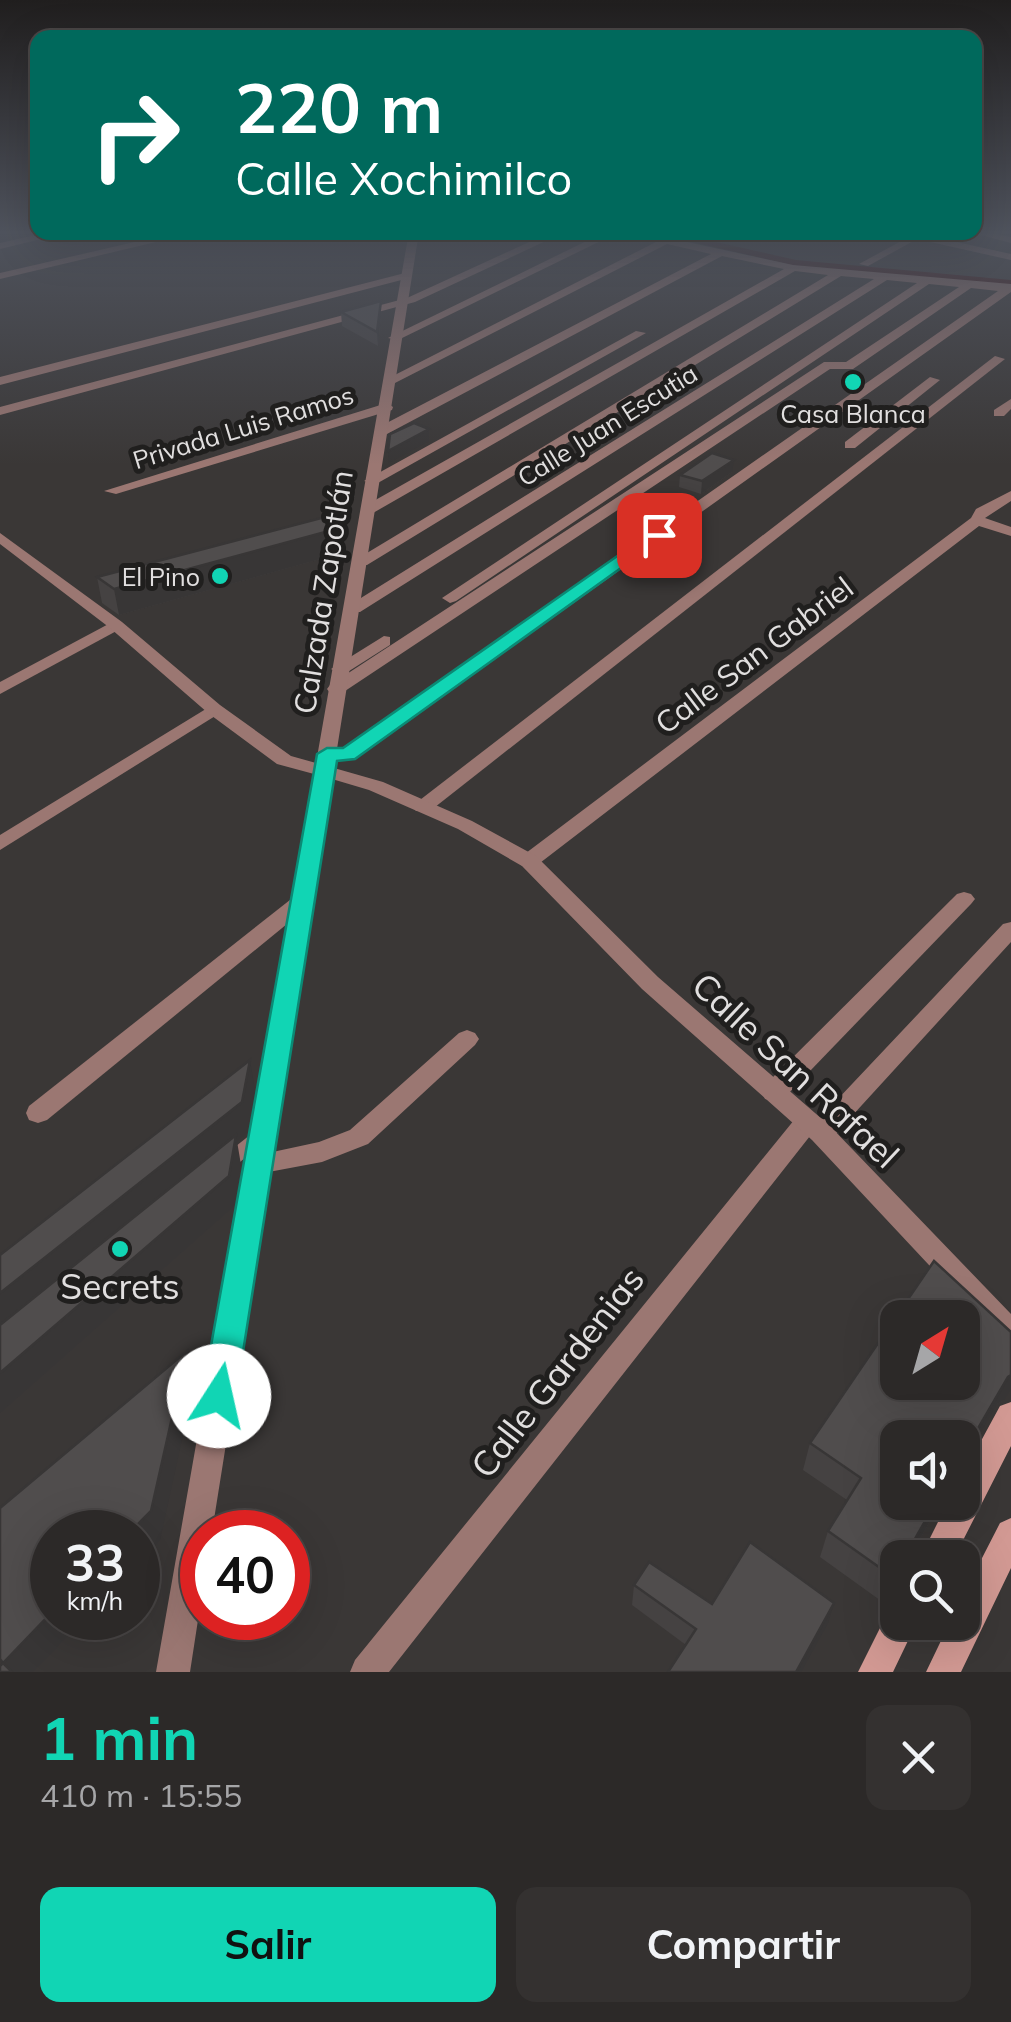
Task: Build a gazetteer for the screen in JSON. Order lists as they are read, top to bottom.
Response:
{
  "streets": {
    "street": [
      "Calle Juan Escutia",
      "Privada Luis Ramos",
      "Calzada Zapotlán",
      "Calle San Gabriel",
      "Calle San Rafael",
      "Calle Gardenias"
    ]
  },
  "crossings": [
    ["Calle Juan Escutia", "Calzada Zapotlán"],
    ["Privada Luis Ramos", "Calzada Zapotlán"],
    ["Calzada Zapotlán", "Calle San Rafael"],
    ["Calle San Gabriel", "Calle San Rafael"],
    ["Calle San Rafael", "Calle Gardenias"]
  ],
  "places": ["Casa Blanca", "El Pino", "Secrets"],
  "north": "top right",
  "page": {
    "turn": ["220 m", "Calle Xochimilco"],
    "speed": "33 km/h",
    "limit": "40",
    "heading": ["1 min", "410 m · 15:55"],
    "buttons": ["Salir", "Compartir"]
  }
}
